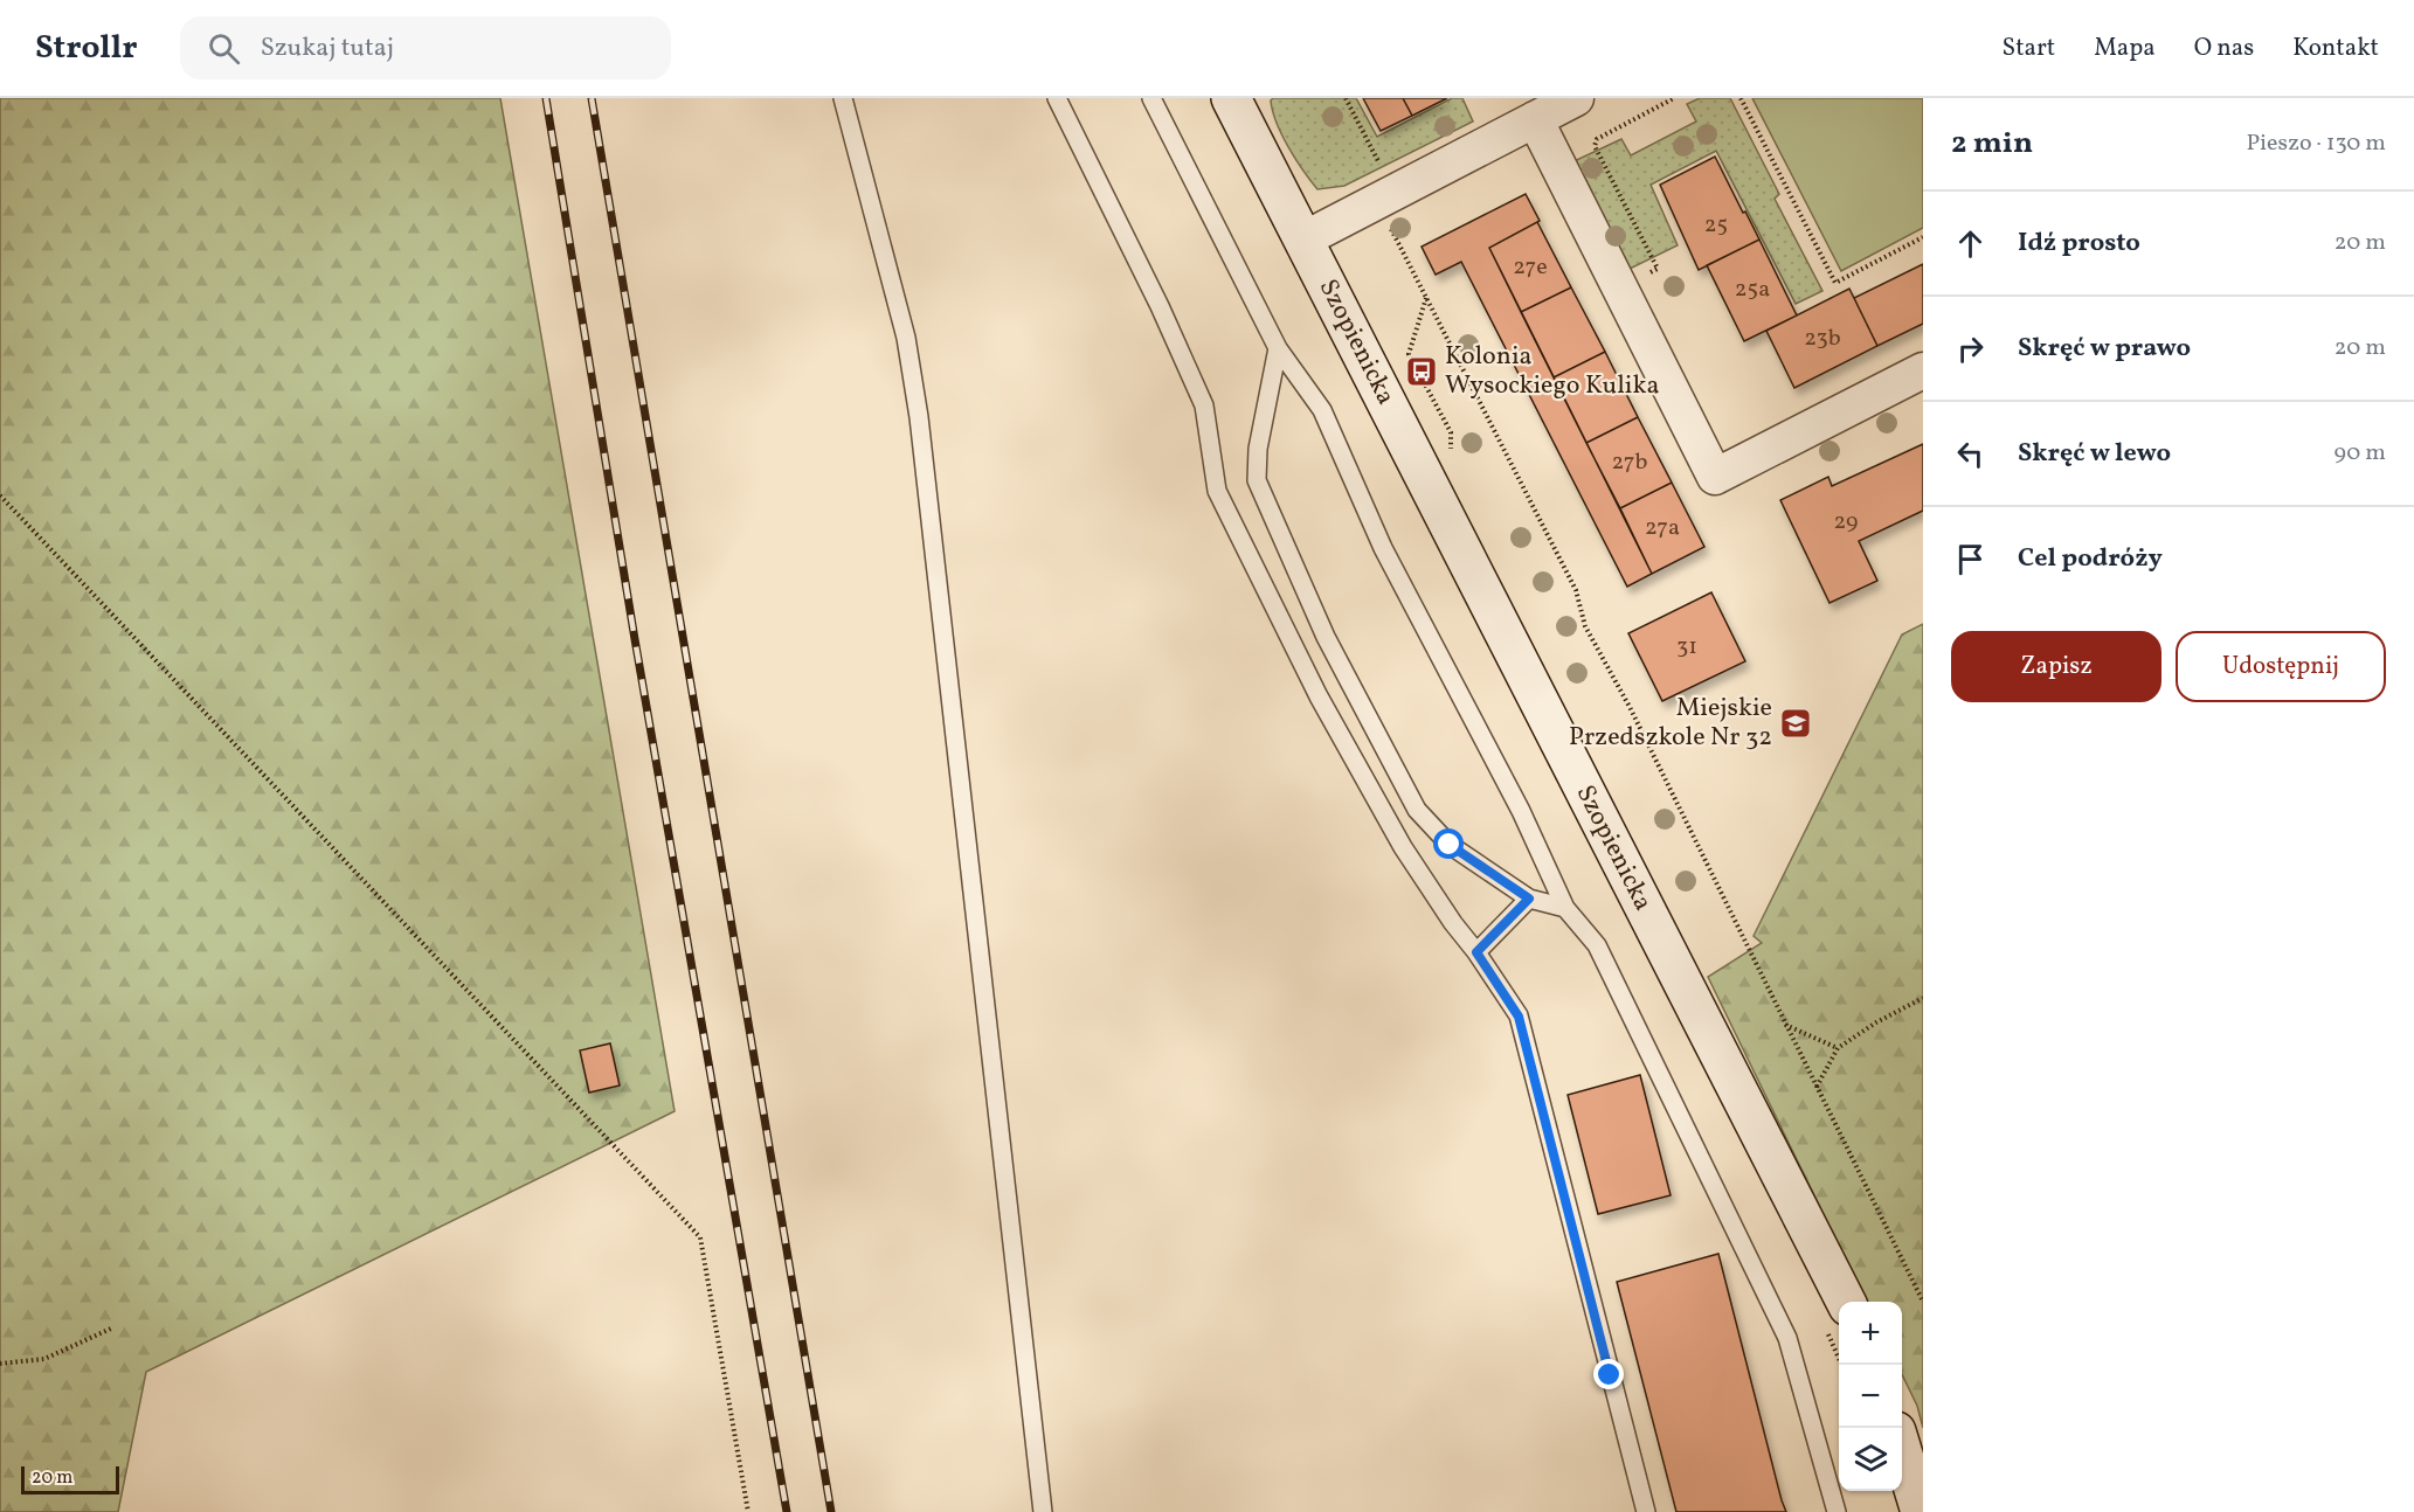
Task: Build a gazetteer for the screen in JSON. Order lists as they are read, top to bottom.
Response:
{
  "streets": {
    "street": ["Szopienicka"]
  },
  "places": {
    "bus stop": ["Kolonia Wysockiego Kulika"],
    "school or university": ["Miejskie Przedszkole Nr 32"]
  },
  "house_numbers": [
    "25",
    "27e",
    "25a",
    "23b",
    "27b",
    "29",
    "27a",
    "31"
  ],
  "scale_bar": "20 m",
  "page": {
    "header": "Strollr",
    "search": "Szukaj tutaj",
    "nav": [
      "Start",
      "Mapa",
      "O nas",
      "Kontakt"
    ],
    "heading": ["2 min", "Pieszo · 130 m"],
    "list": [
      ["Idź prosto", "20 m"],
      ["Skręć w prawo", "20 m"],
      ["Skręć w lewo", "90 m"],
      "Cel podróży"
    ],
    "buttons": ["Zapisz", "Udostępnij"],
    "map_buttons": ["+", "−"],
    "scale": "20 m"
  }
}
